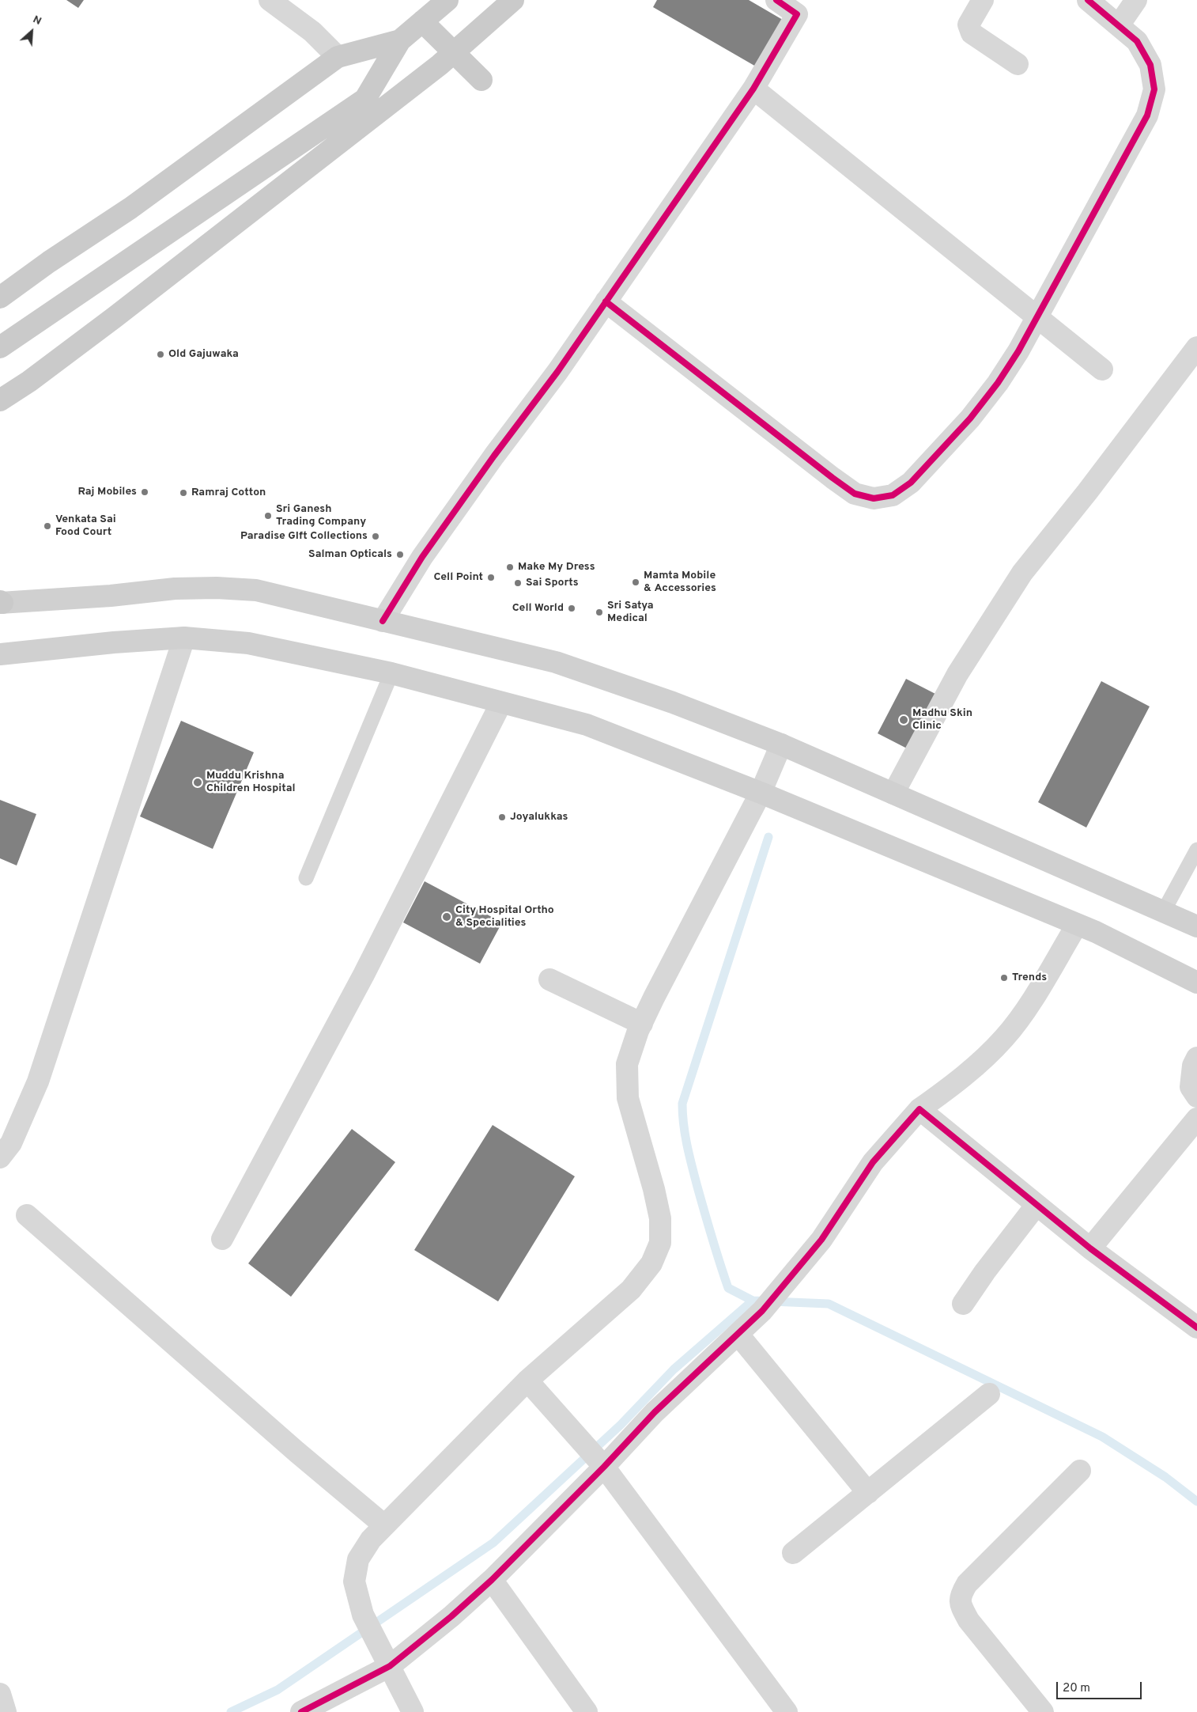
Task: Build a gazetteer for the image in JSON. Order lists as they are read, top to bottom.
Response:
{
  "places": [
    "Old Gajuwaka",
    "Raj Mobiles",
    "Ramraj Cotton",
    "Sri Ganesh Trading Company",
    "Venkata Sai Food Court",
    "Paradise GIft Collections",
    "Salman Opticals",
    "Make My Dress",
    "Cell Point",
    "Mamta Mobile & Accessories",
    "Sai Sports",
    "Cell World",
    "Sri Satya Medical",
    "Madhu Skin Clinic",
    "Muddu Krishna Children Hospital",
    "Joyalukkas",
    "City Hospital Ortho & Specialities",
    "Trends"
  ],
  "scale_bar": "20 m",
  "north": "top right"
}
